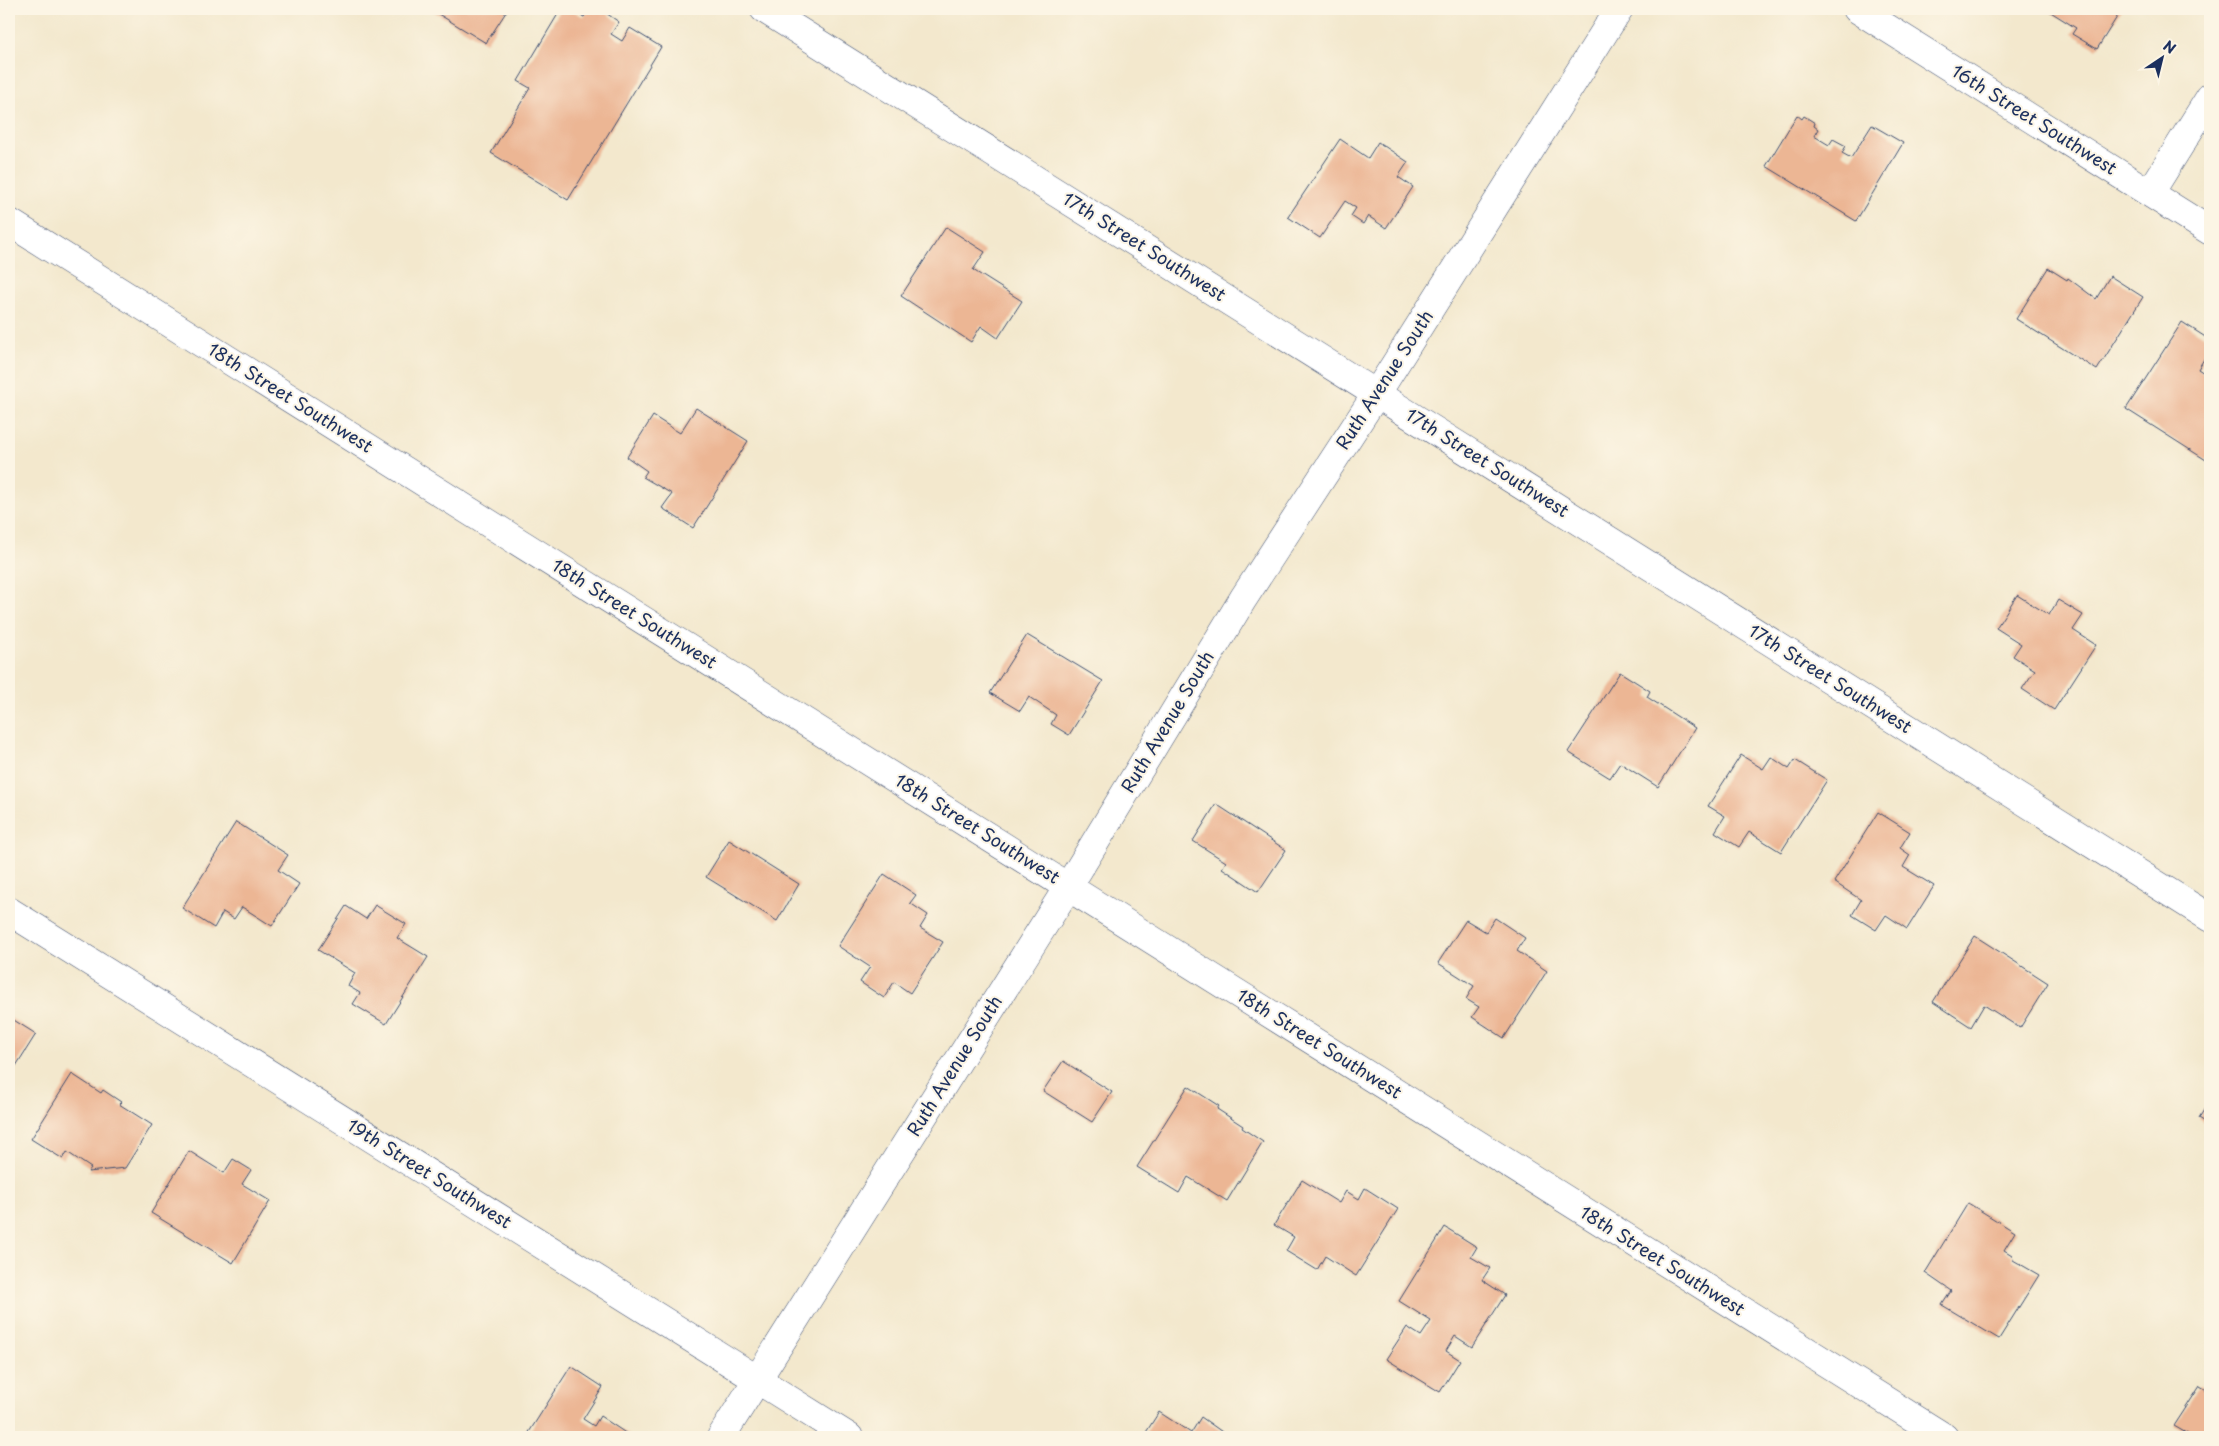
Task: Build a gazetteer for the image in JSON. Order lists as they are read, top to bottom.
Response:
{
  "streets": {
    "street": [
      "16th Street Southwest",
      "17th Street Southwest",
      "Ruth Avenue South",
      "18th Street Southwest",
      "19th Street Southwest"
    ]
  },
  "crossings": [
    ["17th Street Southwest", "Ruth Avenue South"],
    ["Ruth Avenue South", "18th Street Southwest"],
    ["Ruth Avenue South", "19th Street Southwest"]
  ],
  "north": "top right"
}
